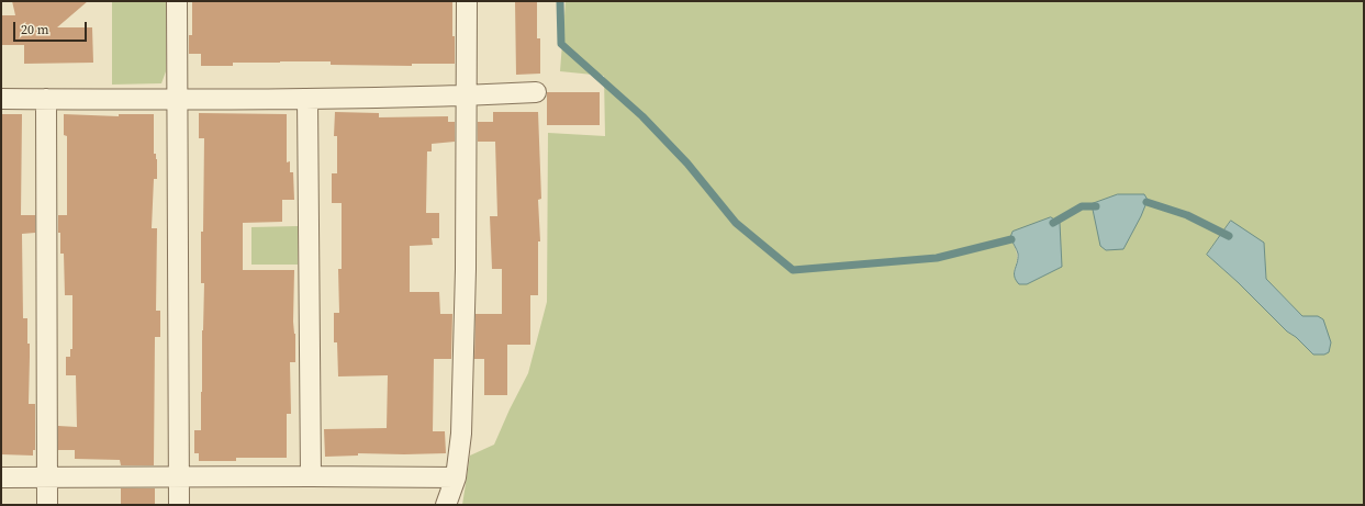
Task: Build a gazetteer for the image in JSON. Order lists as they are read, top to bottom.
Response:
{
  "scale_bar": "20 m"
}
